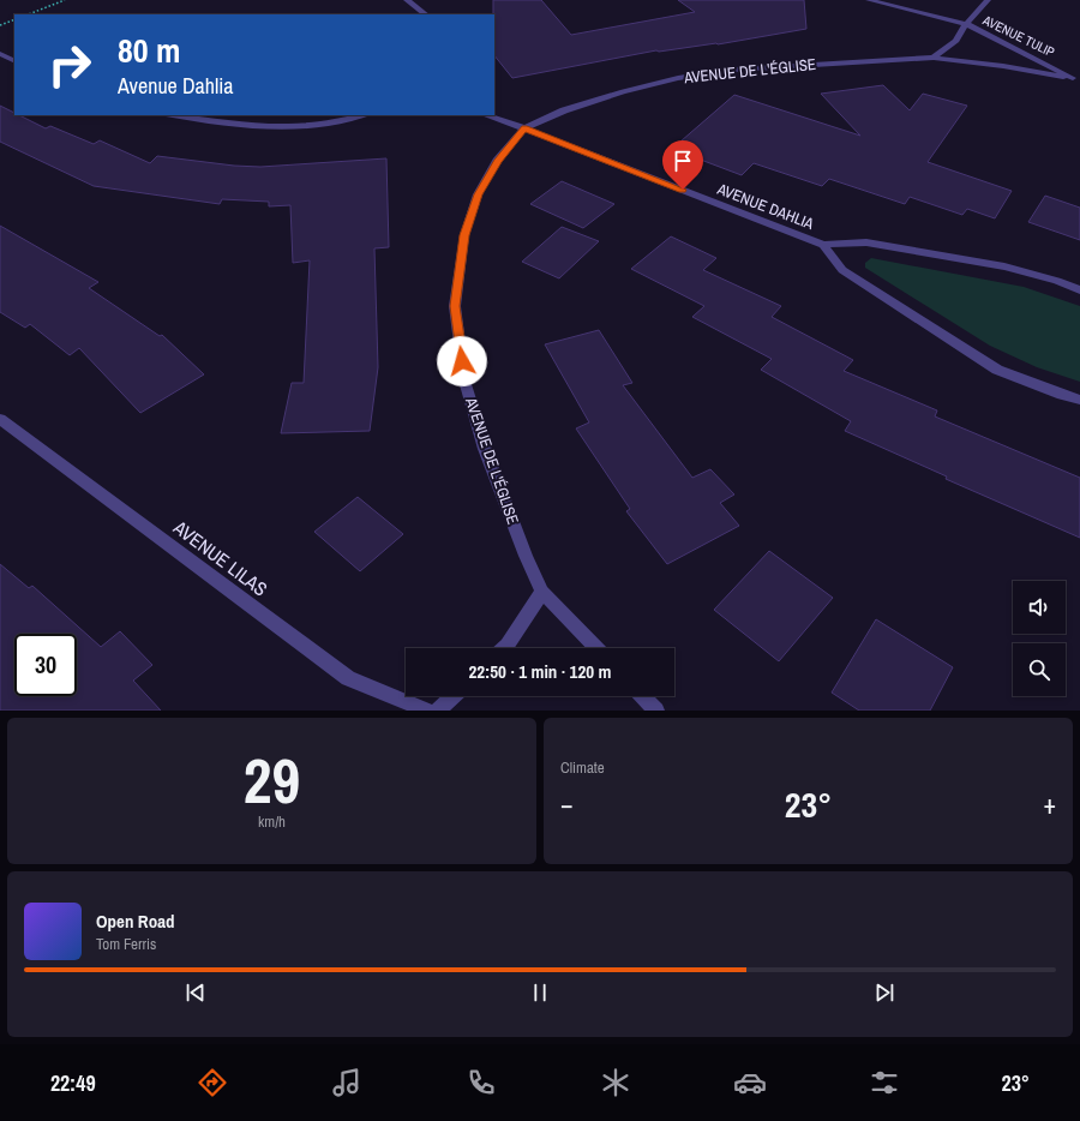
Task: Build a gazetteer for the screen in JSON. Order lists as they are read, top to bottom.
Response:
{
  "streets": {
    "street": [
      "AVENUE TULIP",
      "AVENUE DE L'ÉGLISE",
      "AVENUE DAHLIA",
      "AVENUE LILAS"
    ]
  },
  "crossings": [
    ["AVENUE TULIP", "AVENUE DE L'ÉGLISE"],
    ["AVENUE DE L'ÉGLISE", "AVENUE DAHLIA"]
  ],
  "page": {
    "turn": ["80 m", "Avenue Dahlia"],
    "limit": "30",
    "trip": "22:50 · 1 min · 120 m",
    "tile": [
      ["29", "km/h"],
      "Climate"
    ],
    "heat": ["−", "23°", "+"],
    "song": ["Open Road", "Tom Ferris"],
    "tabs": ["22:49", "23°"]
  }
}
